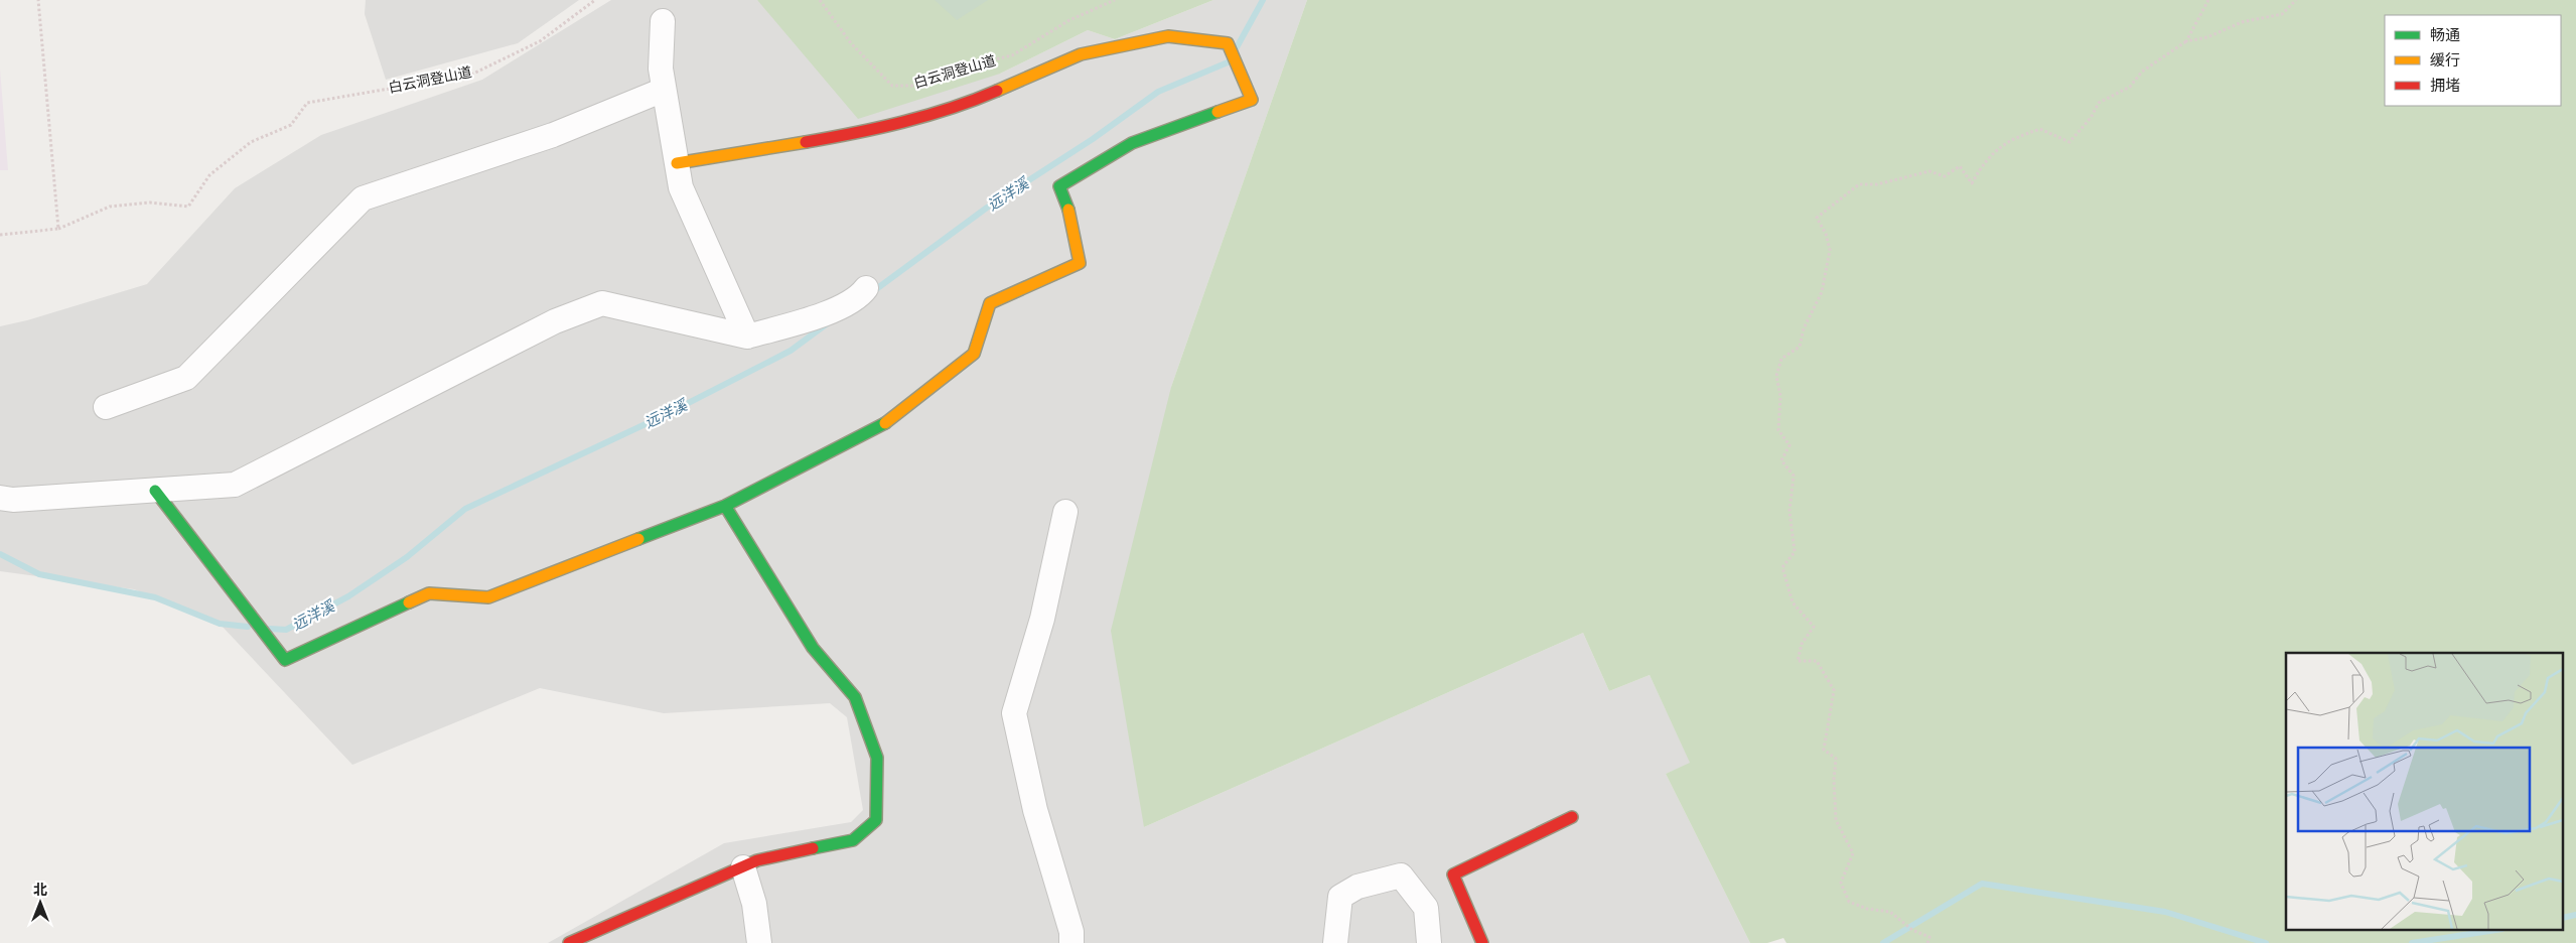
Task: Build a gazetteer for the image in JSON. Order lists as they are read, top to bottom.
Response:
{
  "streets": {
    "path": ["白云洞登山道"]
  },
  "water": ["远洋溪"],
  "legend": ["畅通", "缓行", "拥堵"],
  "north": "top"
}
